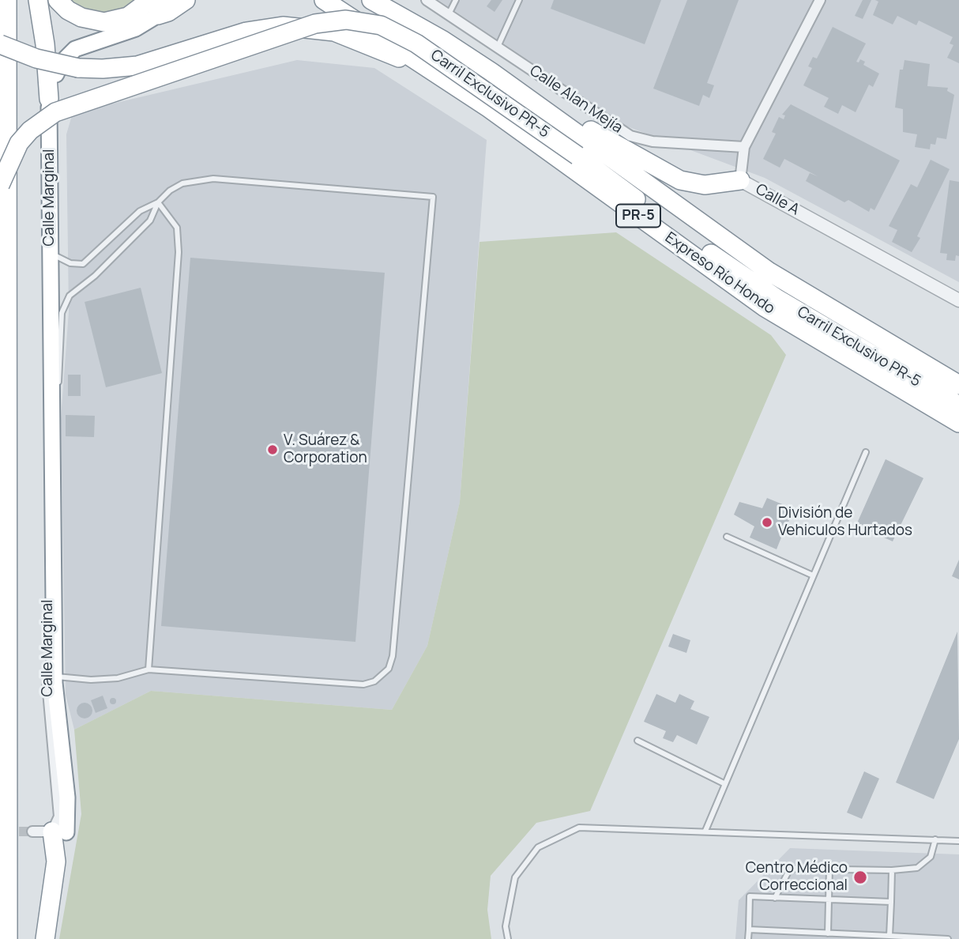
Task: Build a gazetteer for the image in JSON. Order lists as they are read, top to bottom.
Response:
{
  "streets": {
    "highway": [
      "Carril Exclusivo PR-5",
      "Calle Marginal",
      "PR-5",
      "Expreso Río Hondo"
    ],
    "street": ["Calle Alan Mejía", "Calle A"]
  },
  "crossings": [
    ["Calle Alan Mejía", "Calle A"]
  ],
  "places": ["V. Suárez & Corporation", "División de Vehiculos Hurtados", "Centro Médico Correccional"]
}
